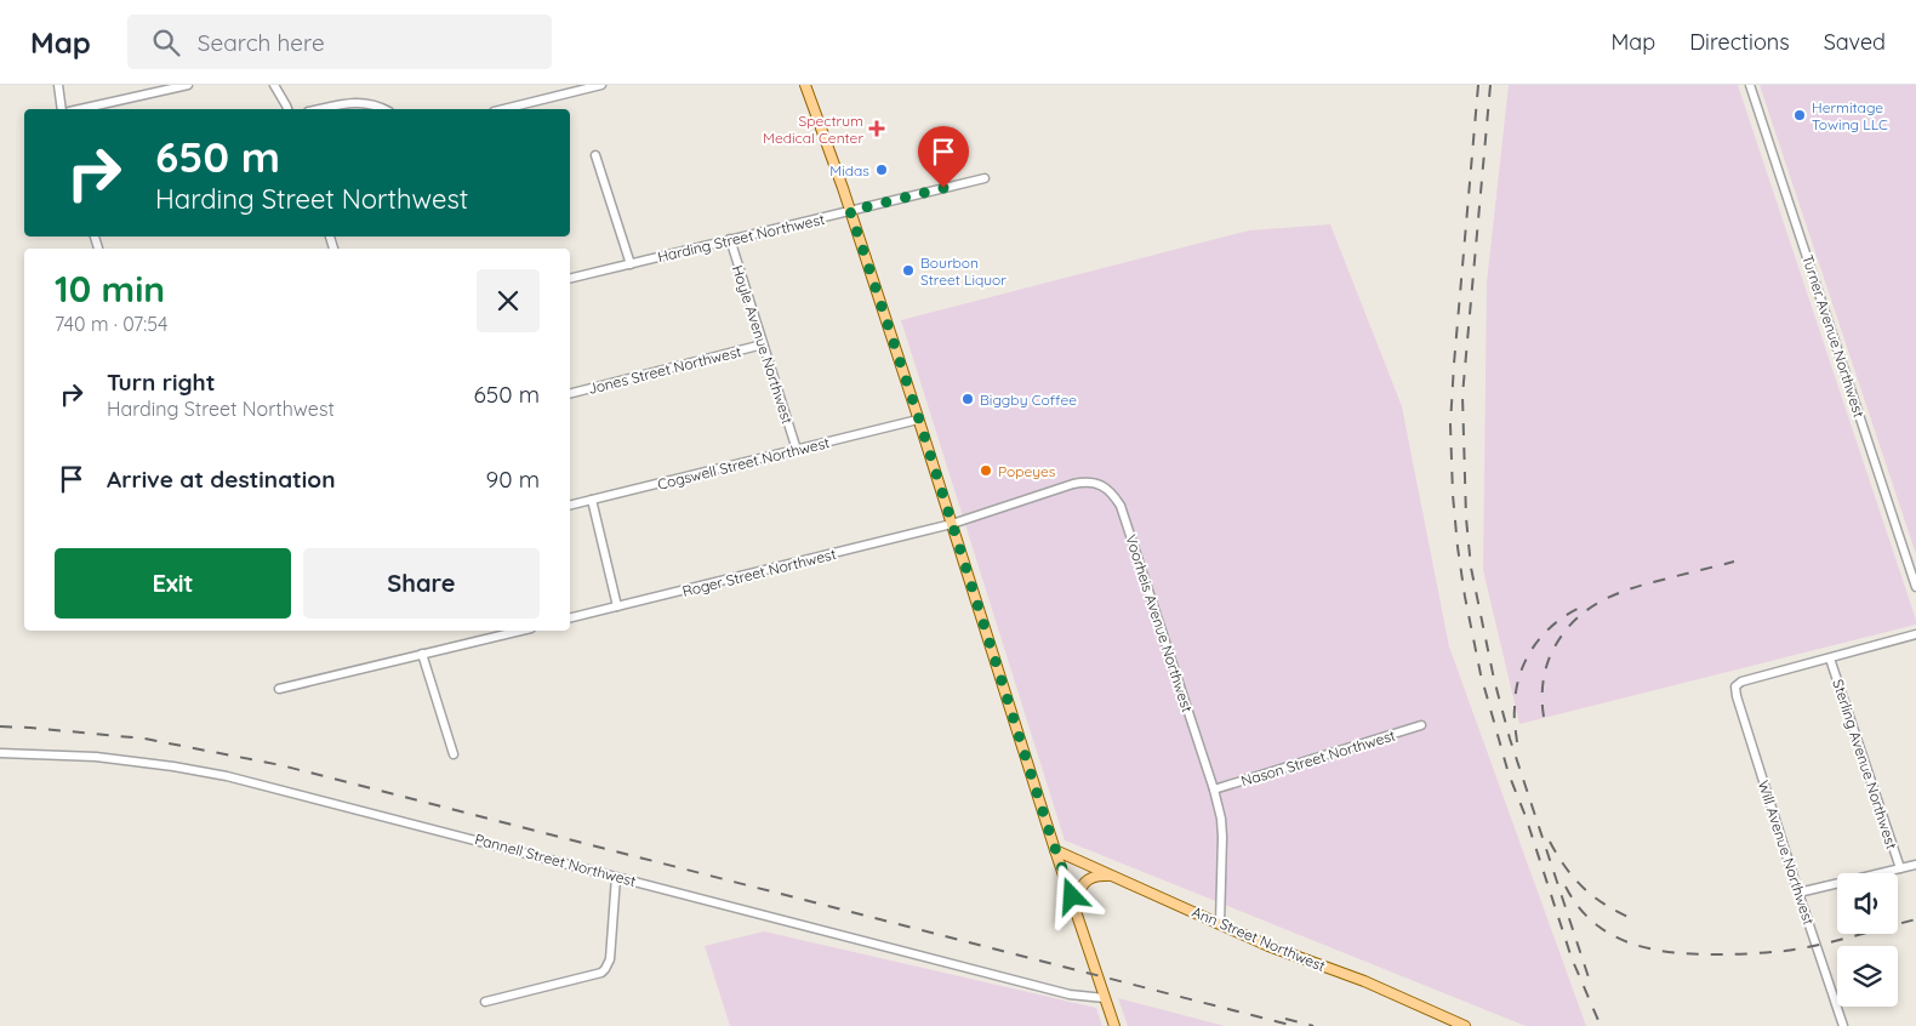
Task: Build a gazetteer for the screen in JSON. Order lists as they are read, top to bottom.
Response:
{
  "streets": {
    "main road": ["Ann Street Northwest"],
    "street": [
      "Harding Street Northwest",
      "Turner Avenue Northwest",
      "Hoyle Avenue Northwest",
      "Jones Street Northwest",
      "Cogswell Street Northwest",
      "Roger Street Northwest",
      "Voorheis Avenue Northwest",
      "Nason Street Northwest",
      "Sterling Avenue Northwest",
      "Will Avenue Northwest",
      "Pannell Street Northwest"
    ]
  },
  "crossings": [
    ["Harding Street Northwest", "Hoyle Avenue Northwest"],
    ["Hoyle Avenue Northwest", "Jones Street Northwest"],
    ["Hoyle Avenue Northwest", "Cogswell Street Northwest"],
    ["Roger Street Northwest", "Voorheis Avenue Northwest"],
    ["Voorheis Avenue Northwest", "Nason Street Northwest"],
    ["Voorheis Avenue Northwest", "Ann Street Northwest"],
    ["Sterling Avenue Northwest", "Will Avenue Northwest"]
  ],
  "places": {
    "other": [
      "Hermitage Towing LLC",
      "Midas",
      "Bourbon Street Liquor",
      "Biggby Coffee",
      "Popeyes"
    ],
    "health": ["Spectrum Medical Center"]
  },
  "page": {
    "header": "Map",
    "search": "Search here",
    "nav": ["Map", "Directions", "Saved"],
    "turn": ["650 m", "Harding Street Northwest"],
    "heading": ["10 min", "740 m · 07:54"],
    "list": [
      {
        "name": "Turn right",
        "note": "Harding Street Northwest",
        "value": "650 m"
      },
      {
        "name": "Arrive at destination",
        "value": "90 m"
      }
    ],
    "buttons": ["Exit", "Share"]
  }
}
